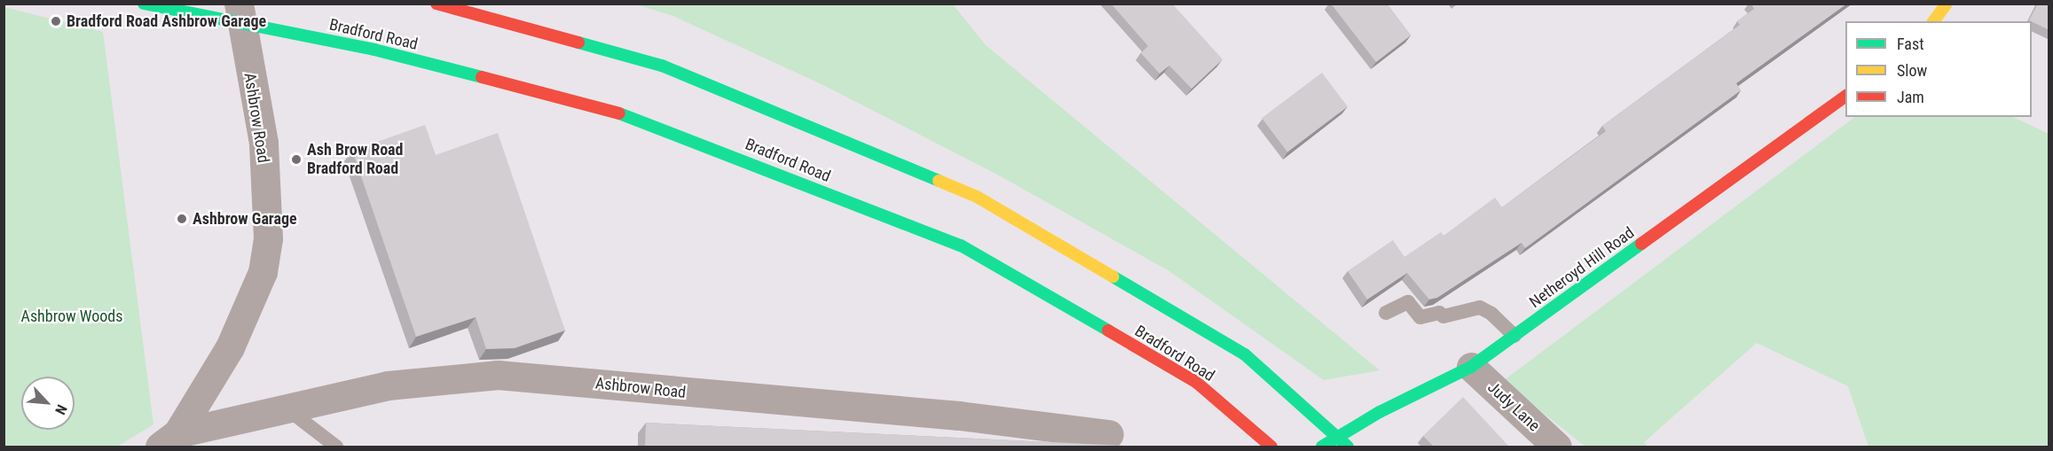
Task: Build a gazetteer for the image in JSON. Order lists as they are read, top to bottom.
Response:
{
  "streets": {
    "main road": ["Bradford Road", "Netheroyd Hill Road"],
    "street": ["Ashbrow Road", "Judy Lane"]
  },
  "crossings": [
    ["Bradford Road", "Ashbrow Road"],
    ["Netheroyd Hill Road", "Judy Lane"]
  ],
  "parks": ["Ashbrow Woods"],
  "places": ["Bradford Road Ashbrow Garage", "Ash Brow Road Bradford Road", "Ashbrow Garage"],
  "legend": ["Fast", "Slow", "Jam"],
  "north": "bottom right"
}
